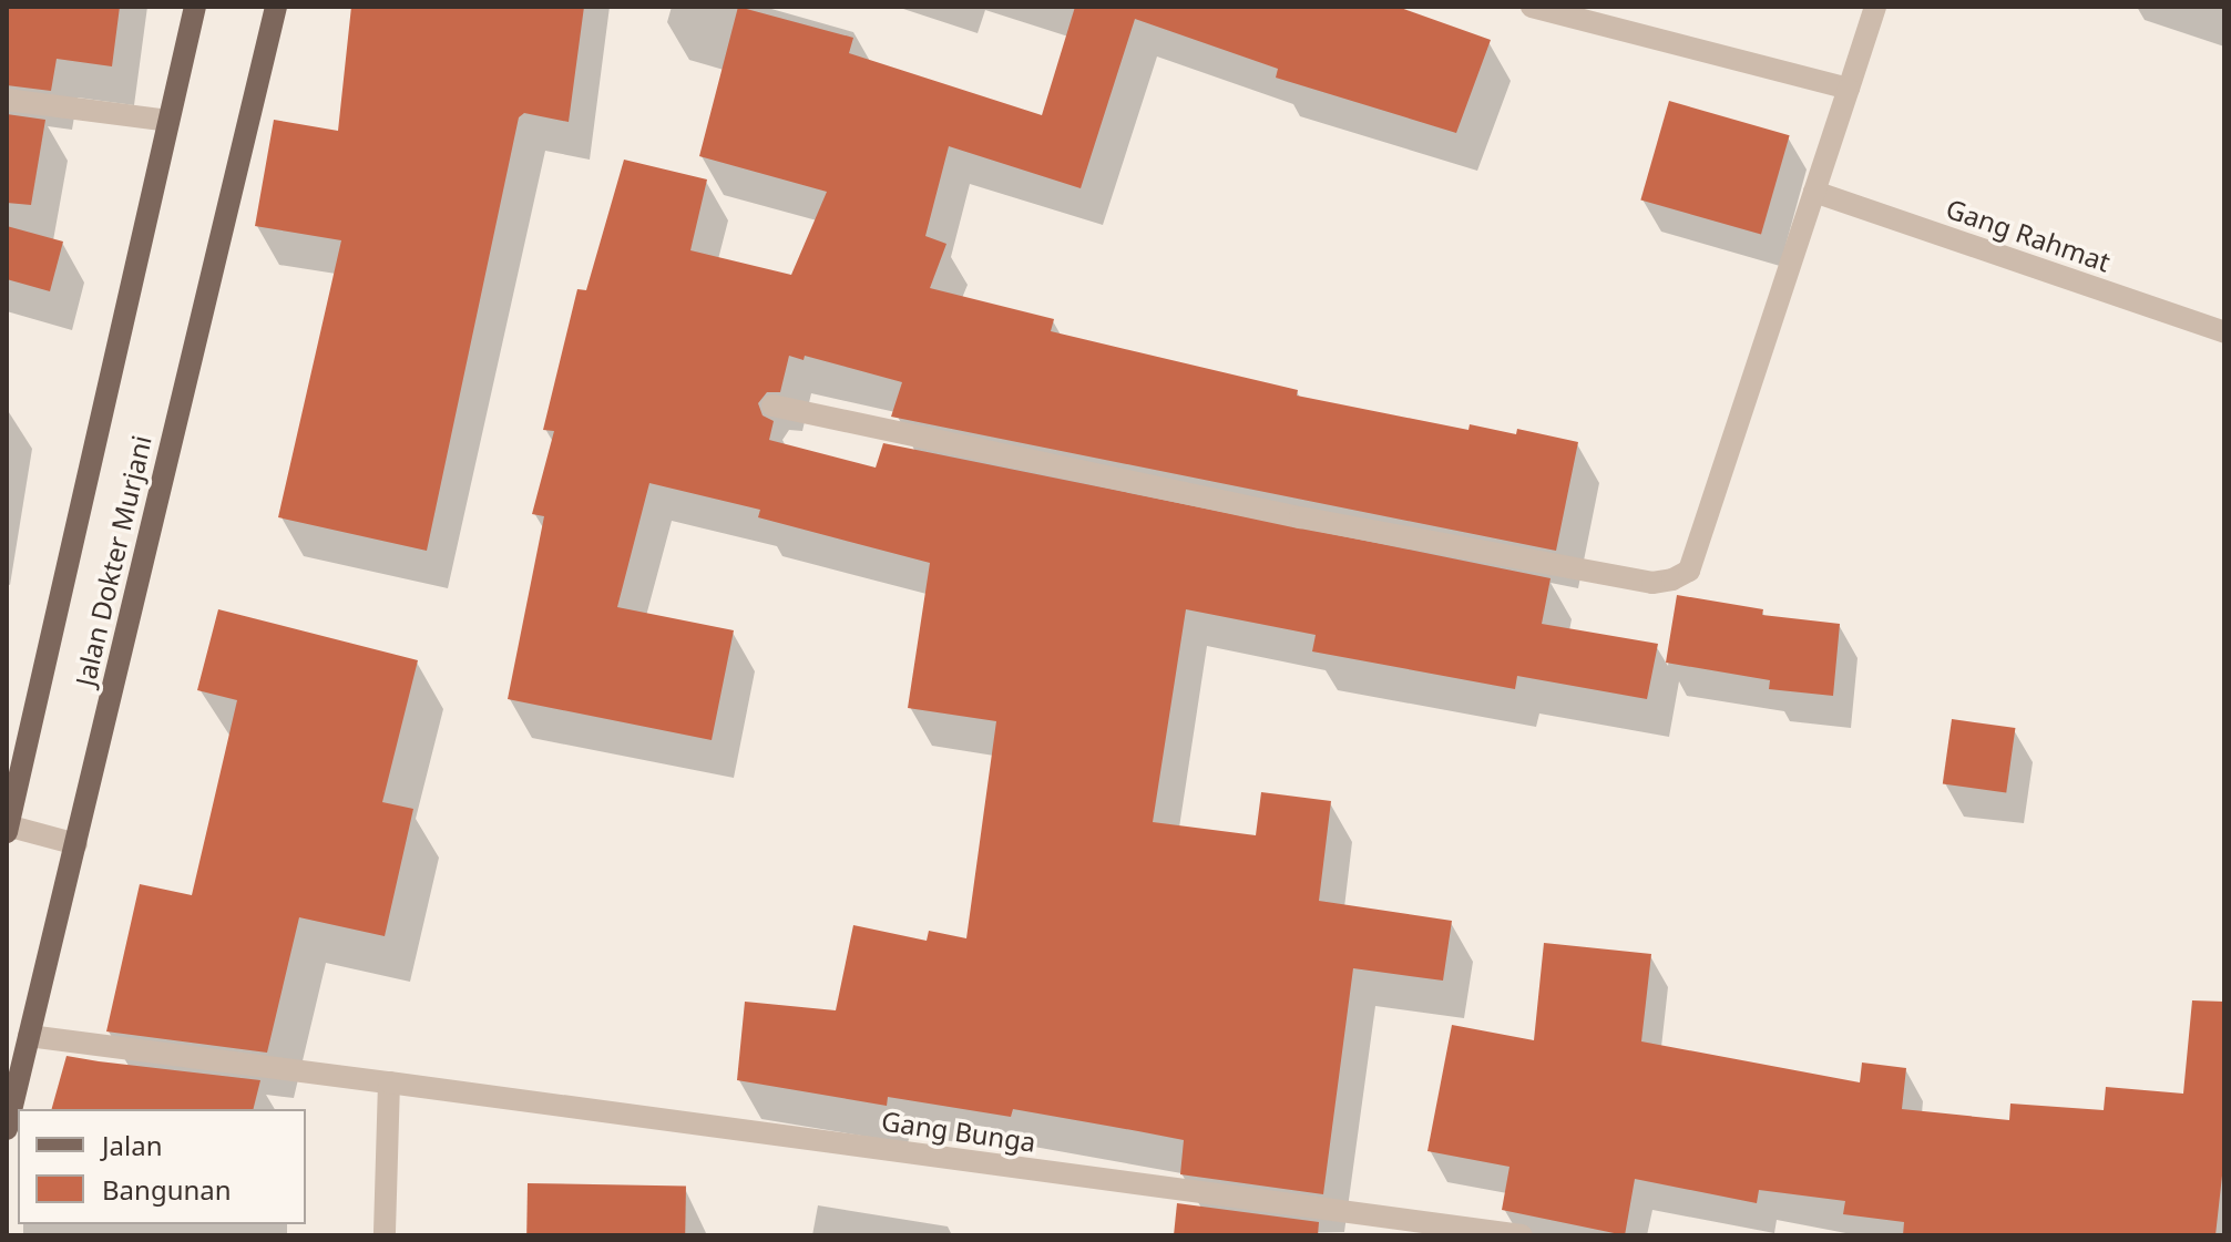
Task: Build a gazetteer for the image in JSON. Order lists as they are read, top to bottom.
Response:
{
  "streets": {
    "main road": ["Jalan Dokter Murjani"],
    "street": ["Gang Rahmat", "Gang Bunga"]
  },
  "crossings": [
    ["Jalan Dokter Murjani", "Gang Bunga"]
  ],
  "legend": ["Jalan", "Bangunan"]
}
